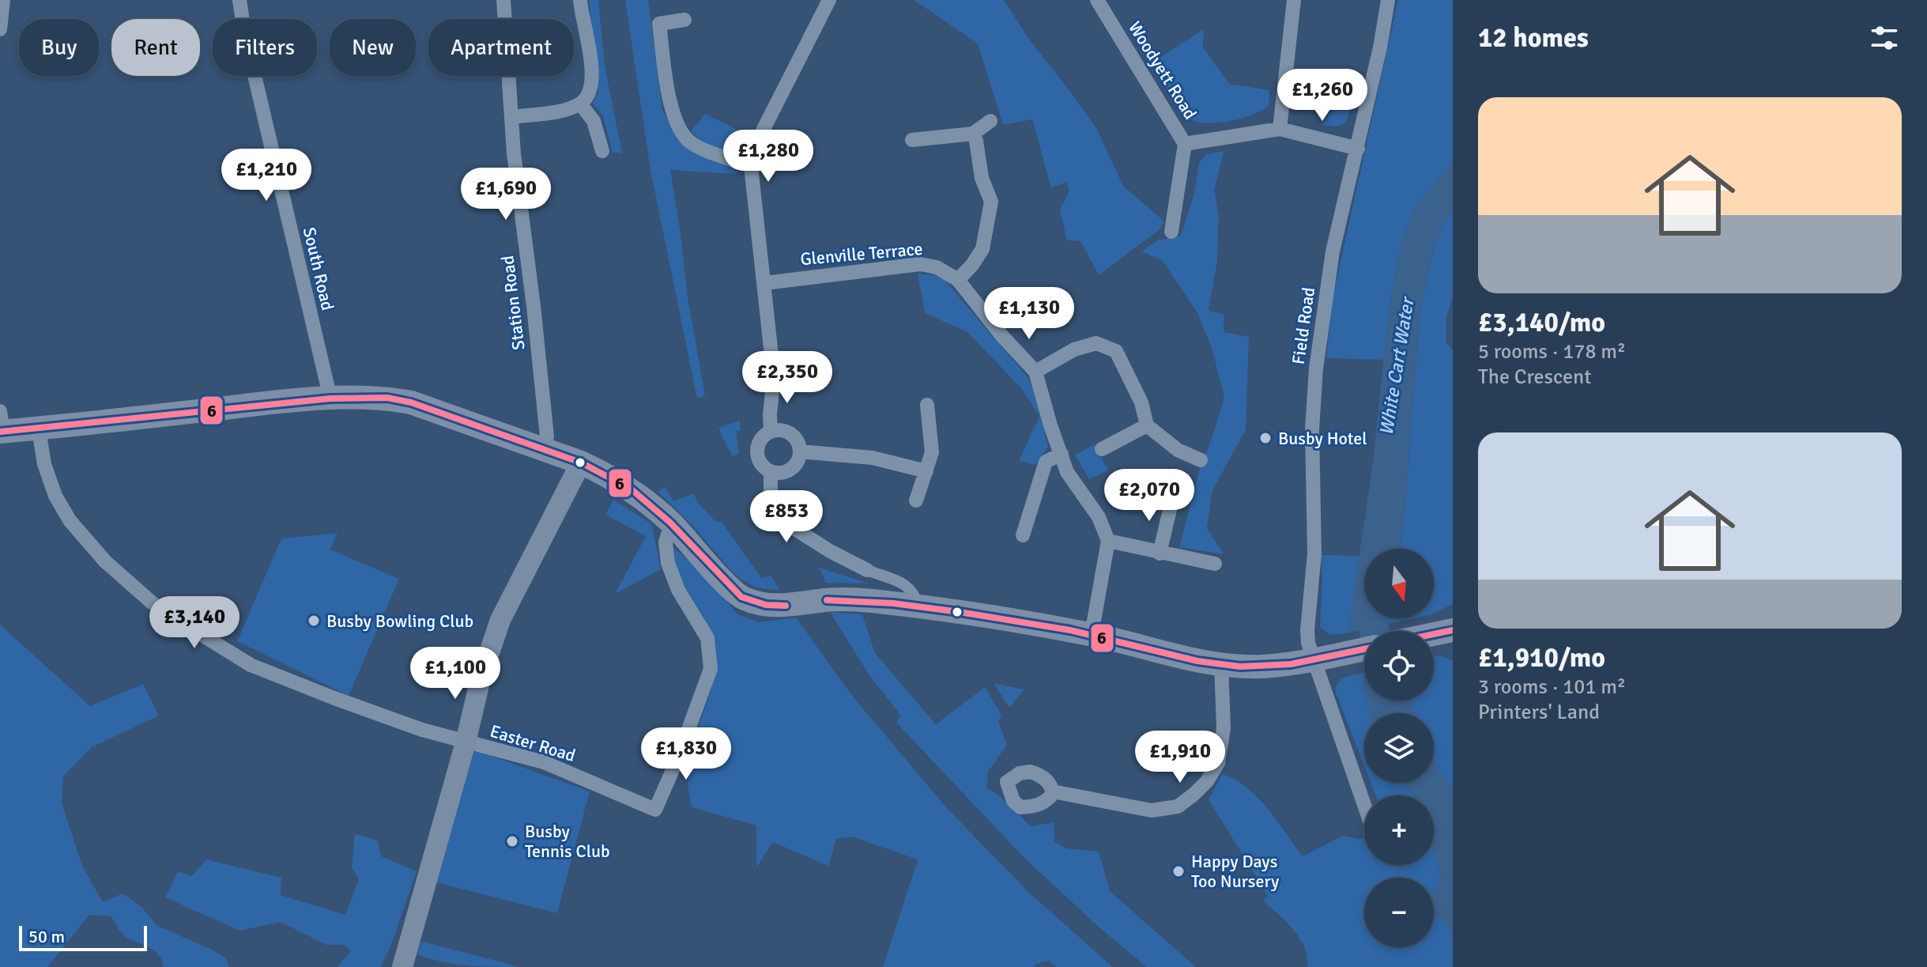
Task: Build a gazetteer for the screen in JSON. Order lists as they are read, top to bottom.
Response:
{
  "streets": {
    "street": [
      "Woodyett Road",
      "Glenville Terrace",
      "South Road",
      "Station Road",
      "Field Road",
      "Easter Road"
    ]
  },
  "crossings": [
    ["Woodyett Road", "Field Road"]
  ],
  "water": ["White Cart Water"],
  "places": [
    "Busby Hotel",
    "Busby Bowling Club",
    "Busby Tennis Club",
    "Happy Days Too Nursery"
  ],
  "lines": ["transit line 6"],
  "scale_bar": "50 m",
  "north": "bottom",
  "page": {
    "heading": "12 homes",
    "chip": [
      "Buy",
      "Rent",
      "Filters",
      "New",
      "Apartment"
    ],
    "price": [
      "£1,260",
      "£1,280",
      "£1,210",
      "£1,690",
      "£1,130",
      "£2,350",
      "£2,070",
      "£853",
      "£3,140",
      "£1,100",
      "£1,830",
      "£1,910"
    ],
    "list": [
      {
        "name": "£3,140/mo",
        "note": "5 rooms · 178 m² · The Crescent"
      },
      {
        "name": "£1,910/mo",
        "note": "3 rooms · 101 m² · Printers' Land"
      }
    ],
    "map_buttons": ["+", "−"],
    "scale": "50 m"
  }
}
